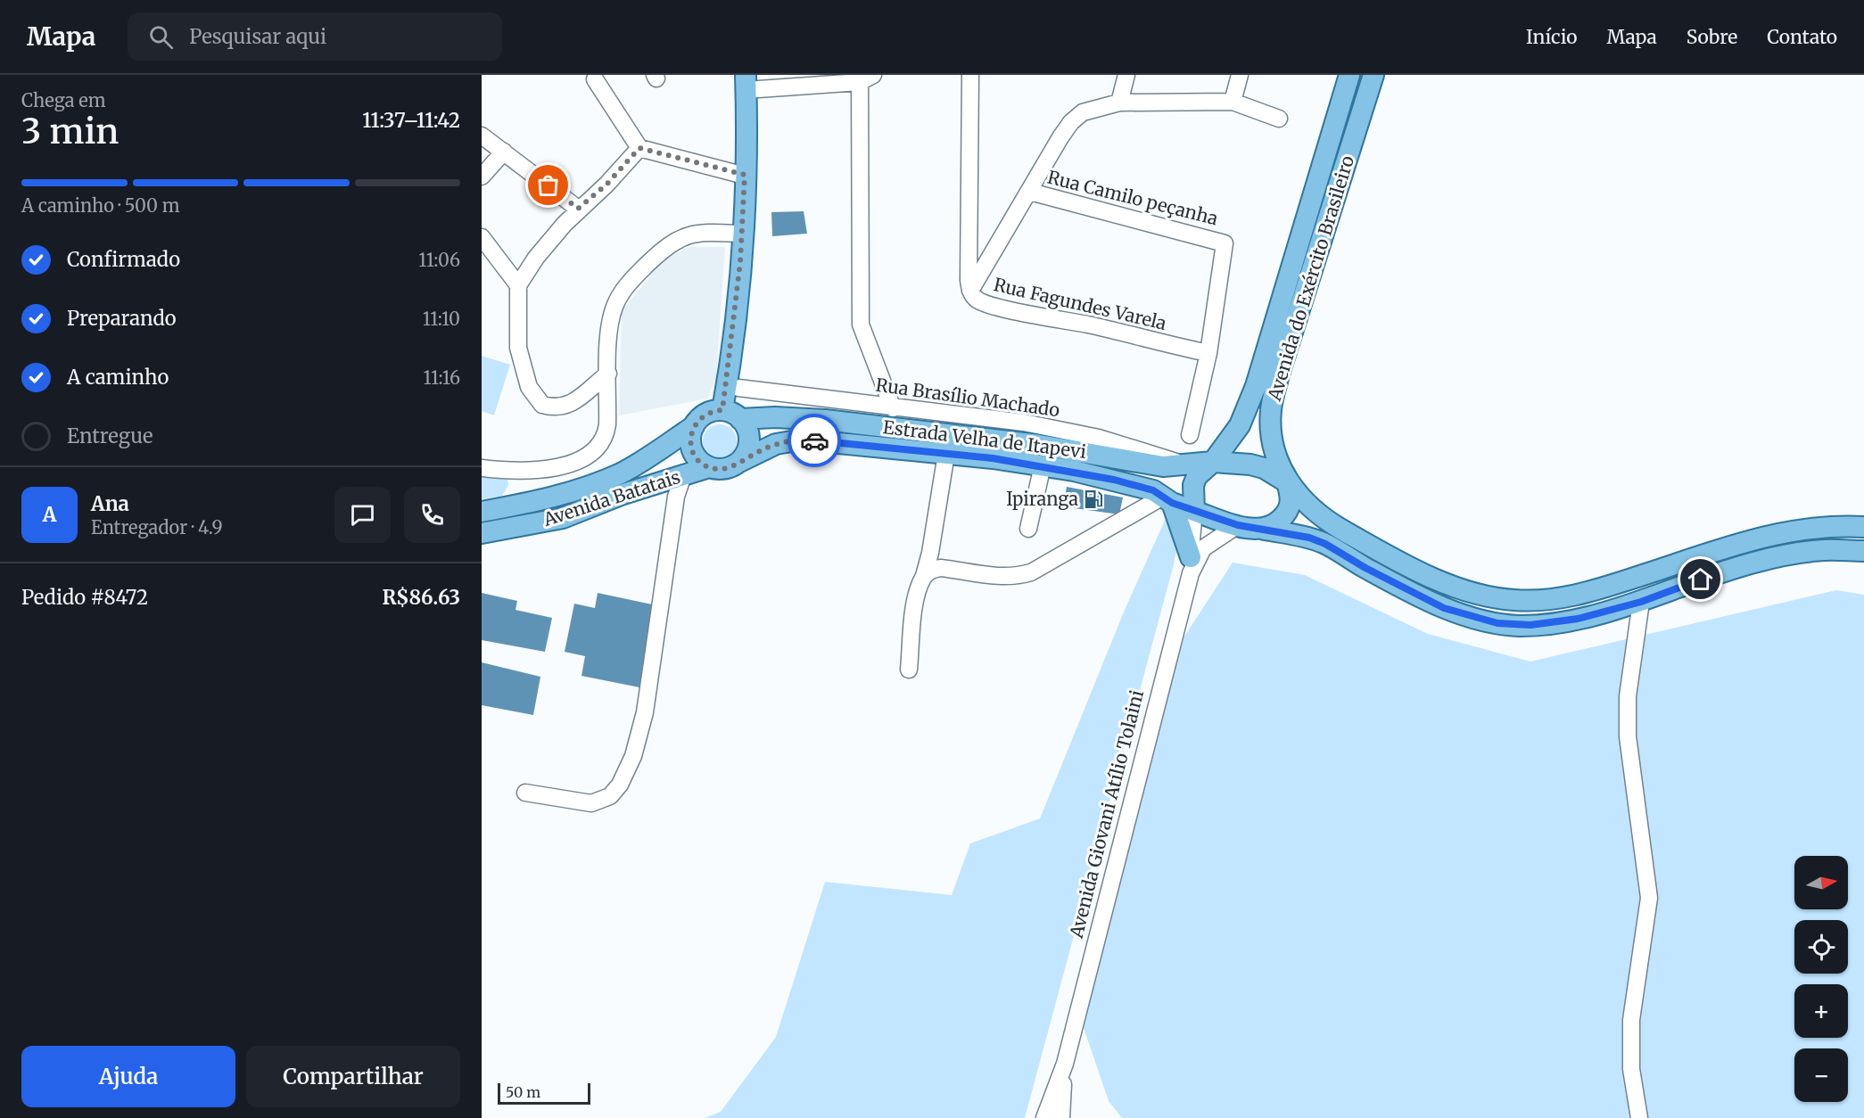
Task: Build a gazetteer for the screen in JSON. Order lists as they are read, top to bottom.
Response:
{
  "streets": {
    "main road": ["Avenida do Exército Brasileiro", "Estrada Velha de Itapevi", "Avenida Batatais"],
    "street": [
      "Rua Camilo peçanha",
      "Rua Fagundes Varela",
      "Rua Brasílio Machado",
      "Avenida Giovani Atílio Tolaini"
    ]
  },
  "crossings": [
    ["Rua Camilo peçanha", "Rua Fagundes Varela"],
    ["Avenida do Exército Brasileiro", "Estrada Velha de Itapevi"],
    ["Rua Brasílio Machado", "Estrada Velha de Itapevi"],
    ["Estrada Velha de Itapevi", "Avenida Batatais"]
  ],
  "places": {
    "fuel station": ["Ipiranga"]
  },
  "scale_bar": "50 m",
  "north": "right",
  "page": {
    "header": "Mapa",
    "search": "Pesquisar aqui",
    "nav": [
      "Início",
      "Mapa",
      "Sobre",
      "Contato"
    ],
    "heading": ["3 min", "Chega em", "11:37–11:42"],
    "panel": [
      "Ana",
      "Entregador · 4.9",
      "Pedido #8472",
      "R$86.63"
    ],
    "bar": "A caminho · 500 m",
    "list": [
      ["Confirmado", "11:06"],
      ["Preparando", "11:10"],
      ["A caminho", "11:16"],
      "Entregue"
    ],
    "round": "A",
    "map_buttons": ["+", "−"],
    "buttons": ["Ajuda", "Compartilhar"],
    "scale": "50 m"
  }
}
